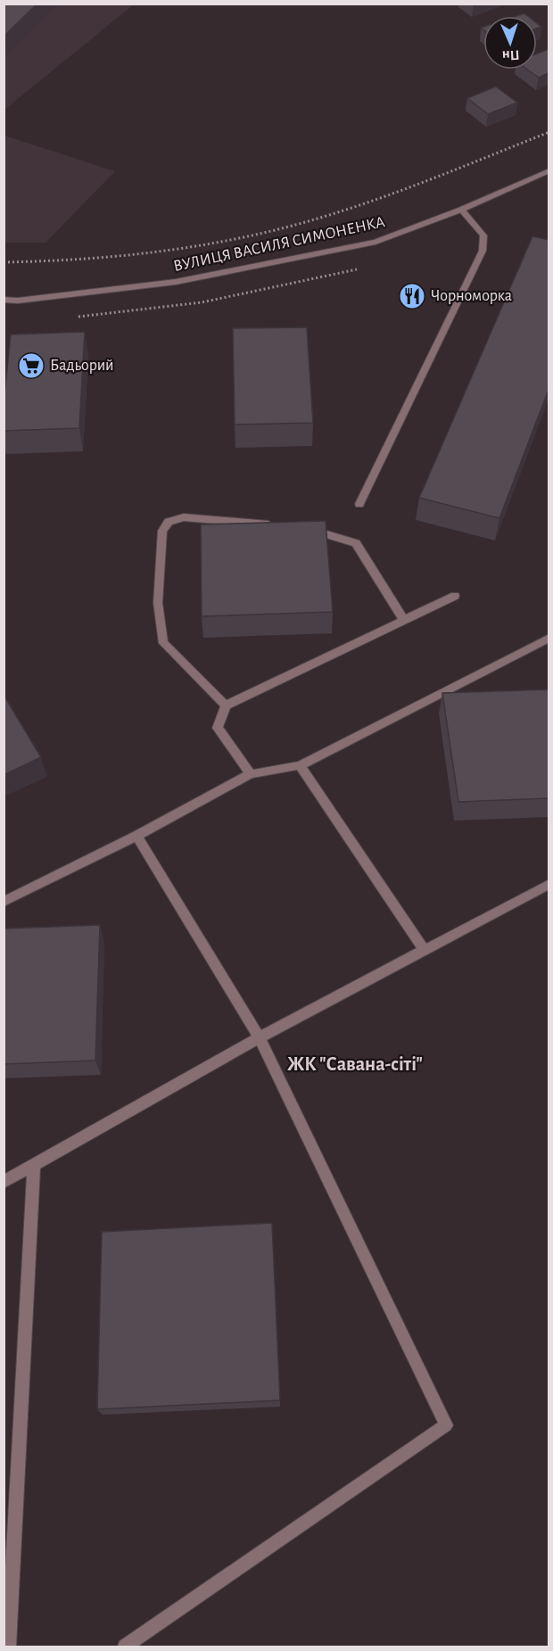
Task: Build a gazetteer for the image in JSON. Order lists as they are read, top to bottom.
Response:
{
  "streets": {
    "street": ["ВУЛИЦЯ ВАСИЛЯ СИМОНЕНКА"]
  },
  "districts": ["ЖК \"Савана-сіті\""],
  "places": {
    "restaurant": ["Чорноморка"],
    "supermarket": ["Бадьорий"]
  },
  "north": "bottom"
}
